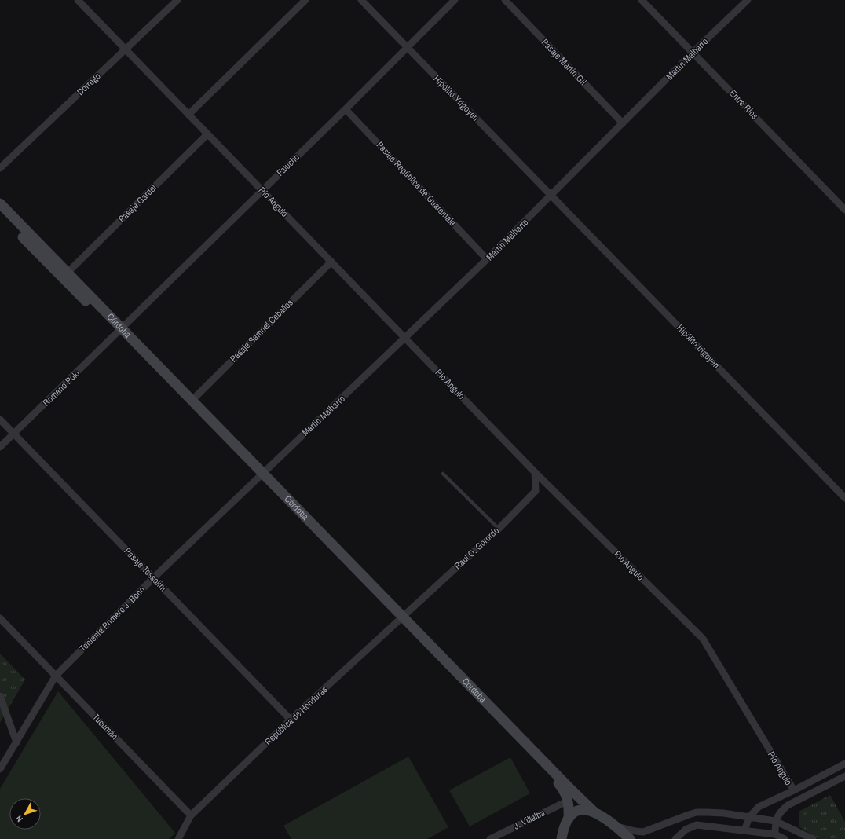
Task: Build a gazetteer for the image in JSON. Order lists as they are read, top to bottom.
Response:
{
  "streets": {
    "street": [
      "Martin Malharro",
      "Pasaje Martín Gil",
      "Dorrego",
      "Hipólito Yrigoyen",
      "Entre Ríos",
      "Falucho",
      "Pasaje República de Guatemala",
      "Pío Angulo",
      "Pasaje Gardel",
      "Córdoba",
      "Pasaje Samuel Ceballos",
      "Hipólito Irigoyen",
      "Romano Polo",
      "Raúl O. Gorordo",
      "Pasaje Tossolini",
      "Teniente Primero J. Bono",
      "República de Honduras",
      "Tucumán",
      "J. Villalba"
    ]
  },
  "crossings": [
    ["Martin Malharro", "Pasaje Martín Gil"],
    ["Martin Malharro", "Hipólito Yrigoyen"],
    ["Martin Malharro", "Entre Ríos"],
    ["Martin Malharro", "Pasaje República de Guatemala"],
    ["Martin Malharro", "Pío Angulo"],
    ["Martin Malharro", "Córdoba"],
    ["Martin Malharro", "Hipólito Irigoyen"],
    ["Martin Malharro", "Teniente Primero J. Bono"],
    ["Dorrego", "Pío Angulo"],
    ["Hipólito Yrigoyen", "Falucho"],
    ["Hipólito Yrigoyen", "Hipólito Irigoyen"],
    ["Falucho", "Pasaje República de Guatemala"],
    ["Falucho", "Pío Angulo"],
    ["Falucho", "Córdoba"],
    ["Falucho", "Romano Polo"],
    ["Pío Angulo", "Pasaje Gardel"],
    ["Pío Angulo", "Pasaje Samuel Ceballos"],
    ["Pío Angulo", "Raúl O. Gorordo"],
    ["Pasaje Gardel", "Córdoba"],
    ["Córdoba", "Pasaje Samuel Ceballos"],
    ["Córdoba", "Romano Polo"],
    ["Córdoba", "Raúl O. Gorordo"],
    ["Córdoba", "Teniente Primero J. Bono"],
    ["Córdoba", "República de Honduras"],
    ["Córdoba", "J. Villalba"],
    ["Romano Polo", "Pasaje Tossolini"],
    ["Raúl O. Gorordo", "República de Honduras"],
    ["Pasaje Tossolini", "Teniente Primero J. Bono"],
    ["Pasaje Tossolini", "República de Honduras"],
    ["Teniente Primero J. Bono", "Tucumán"],
    ["República de Honduras", "Tucumán"]
  ],
  "north": "bottom left"
}
